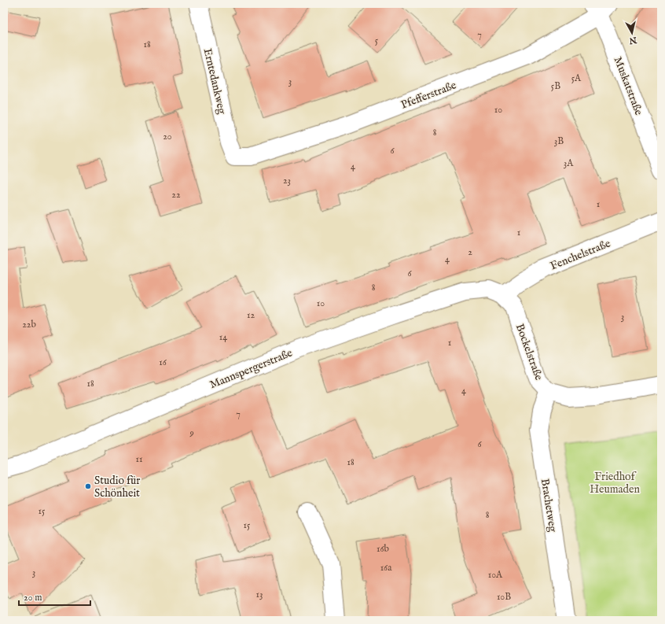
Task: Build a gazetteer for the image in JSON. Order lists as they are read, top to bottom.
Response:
{
  "streets": {
    "street": [
      "Erntedankweg",
      "Muskatstraße",
      "Pfefferstraße",
      "Fenchelstraße",
      "Bockelstraße",
      "Mannspergerstraße",
      "Brachetweg"
    ]
  },
  "crossings": [
    ["Erntedankweg", "Pfefferstraße"],
    ["Muskatstraße", "Pfefferstraße"],
    ["Fenchelstraße", "Bockelstraße"],
    ["Fenchelstraße", "Mannspergerstraße"],
    ["Bockelstraße", "Mannspergerstraße"],
    ["Bockelstraße", "Brachetweg"]
  ],
  "parks": ["Friedhof Heumaden"],
  "places": ["Studio für Schönheit"],
  "house_numbers": [
    "7",
    "5",
    "18",
    "5A",
    "3",
    "5B",
    "10",
    "8",
    "20",
    "3B",
    "6",
    "3A",
    "4",
    "23",
    "22",
    "1",
    "1",
    "2",
    "4",
    "6",
    "8",
    "10",
    "12",
    "3",
    "22b",
    "14",
    "1",
    "16",
    "18",
    "4",
    "7",
    "9",
    "6",
    "11",
    "18",
    "15",
    "8",
    "15",
    "16b",
    "16a",
    "3",
    "10A",
    "13",
    "10B"
  ],
  "scale_bar": "20 m",
  "north": "bottom"
}
